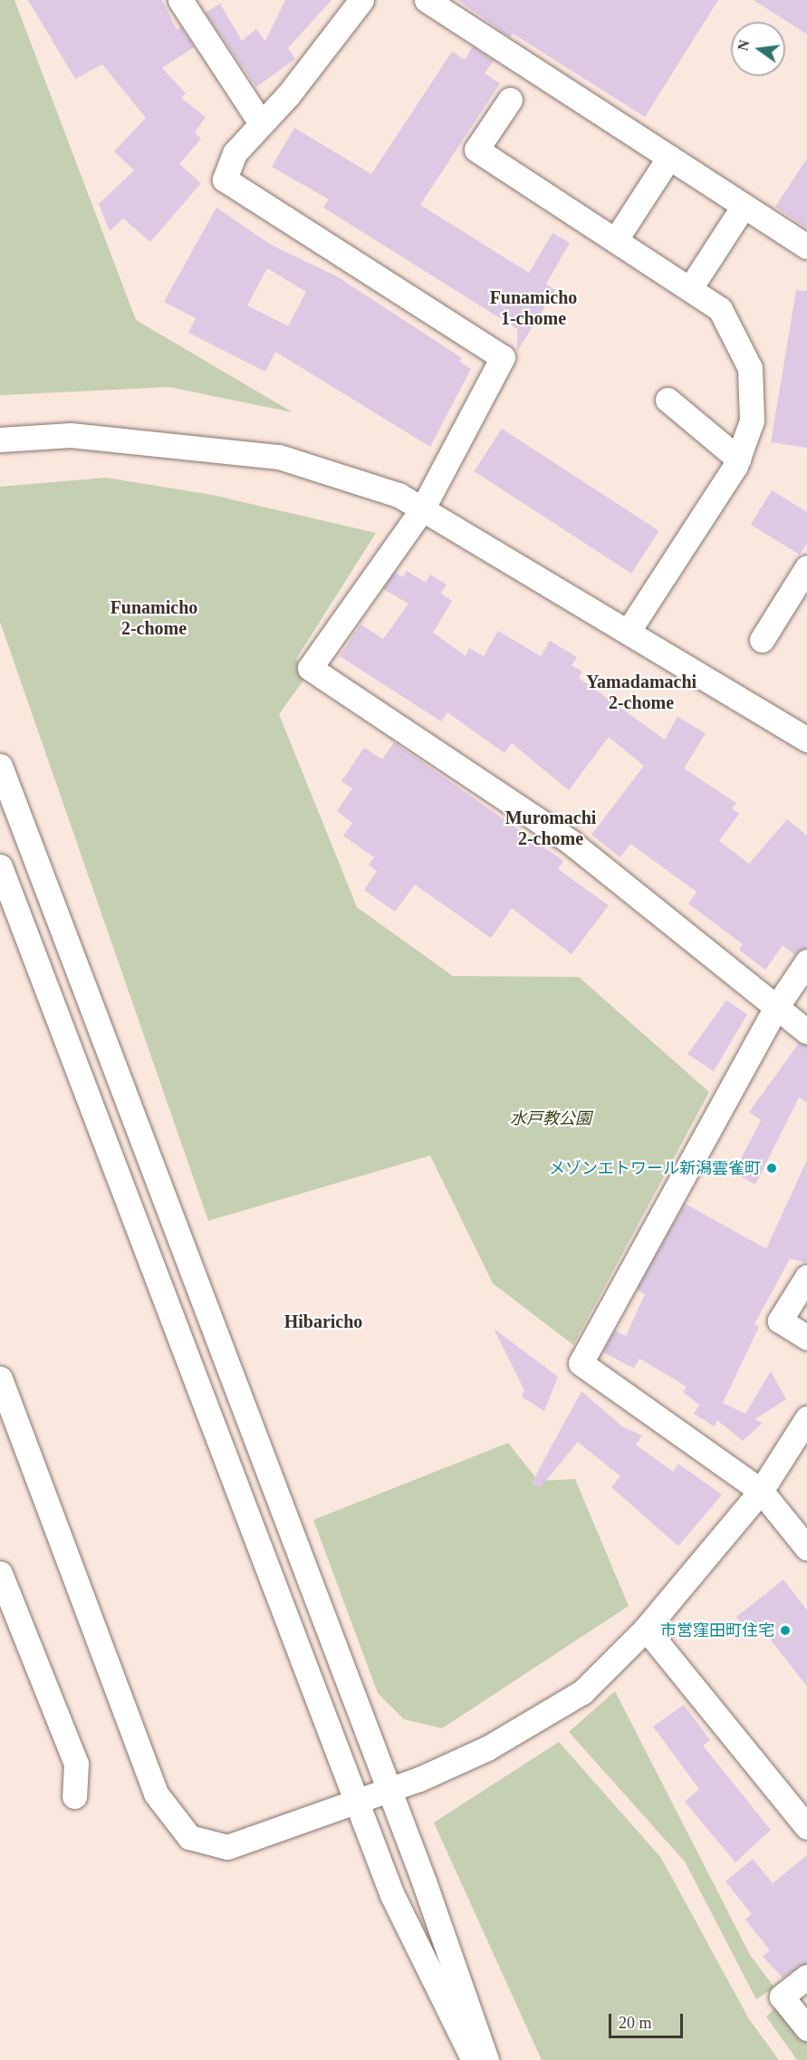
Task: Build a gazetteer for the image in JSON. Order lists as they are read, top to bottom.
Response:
{
  "districts": [
    "Funamicho 1-chome",
    "Funamicho 2-chome",
    "Yamadamachi 2-chome",
    "Muromachi 2-chome",
    "Hibaricho"
  ],
  "parks": ["水戸教公園"],
  "places": ["メゾンエトワール新潟雲雀町", "市営窪田町住宅"],
  "scale_bar": "20 m",
  "north": "left"
}
